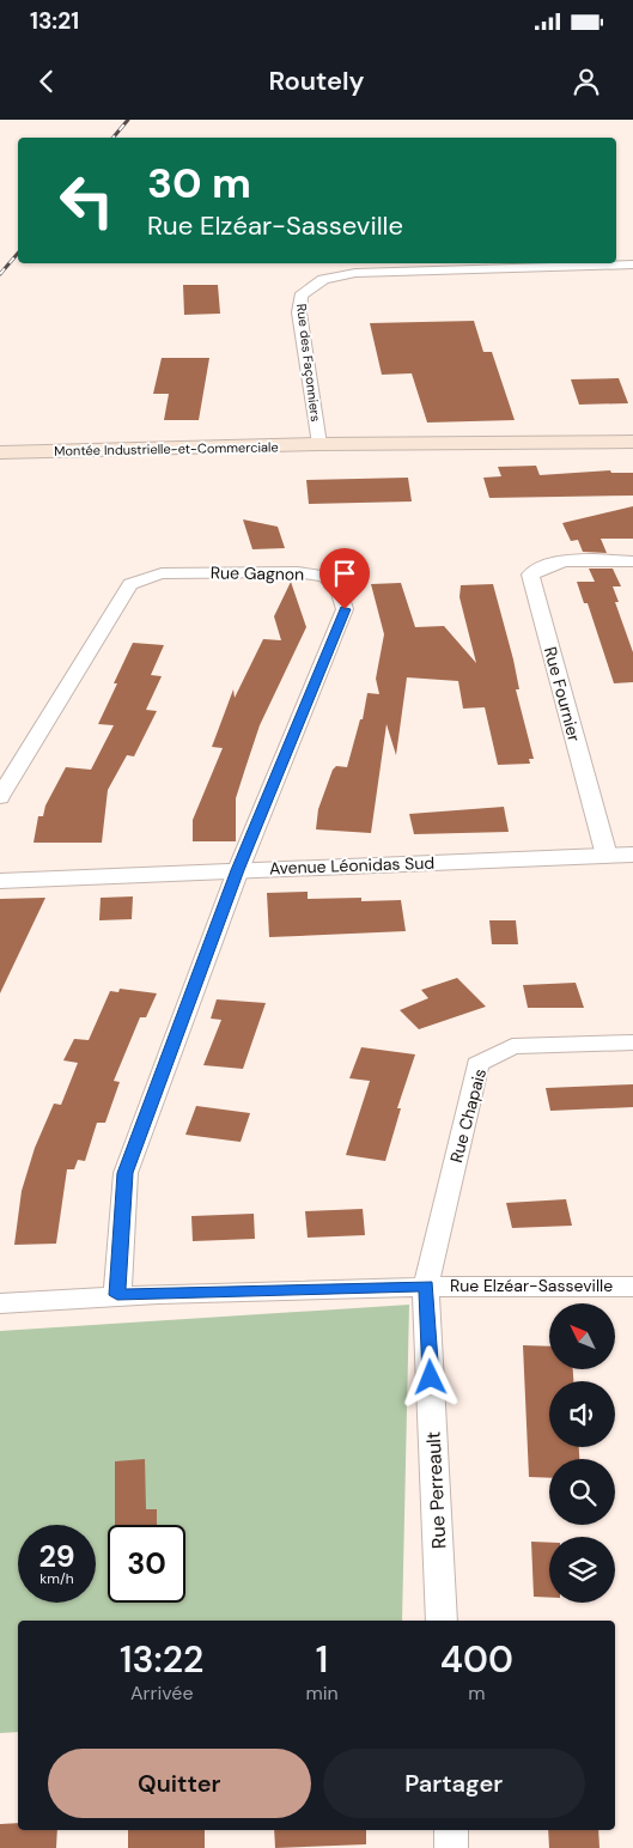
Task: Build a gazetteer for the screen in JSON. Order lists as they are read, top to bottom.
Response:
{
  "streets": {
    "main road": ["Montée Industrielle-et-Commerciale"],
    "street": [
      "Rue des Façonniers",
      "Rue Gagnon",
      "Rue Fournier",
      "Avenue Léonidas Sud",
      "Rue Chapais",
      "Rue Elzéar-Sasseville",
      "Rue Perreault"
    ]
  },
  "crossings": [
    ["Rue des Façonniers", "Montée Industrielle-et-Commerciale"],
    ["Rue Gagnon", "Avenue Léonidas Sud"],
    ["Rue Gagnon", "Rue Elzéar-Sasseville"],
    ["Rue Fournier", "Avenue Léonidas Sud"],
    ["Rue Chapais", "Rue Elzéar-Sasseville"],
    ["Rue Chapais", "Rue Perreault"],
    ["Rue Elzéar-Sasseville", "Rue Perreault"]
  ],
  "north": "top left",
  "page": {
    "status": "13:21",
    "header": "Routely",
    "turn": ["30 m", "Rue Elzéar-Sasseville"],
    "speed": "29 km/h",
    "limit": "30",
    "eta": [
      "13:22",
      "Arrivée",
      "1",
      "min",
      "400",
      "m"
    ],
    "buttons": ["Quitter", "Partager"]
  }
}
